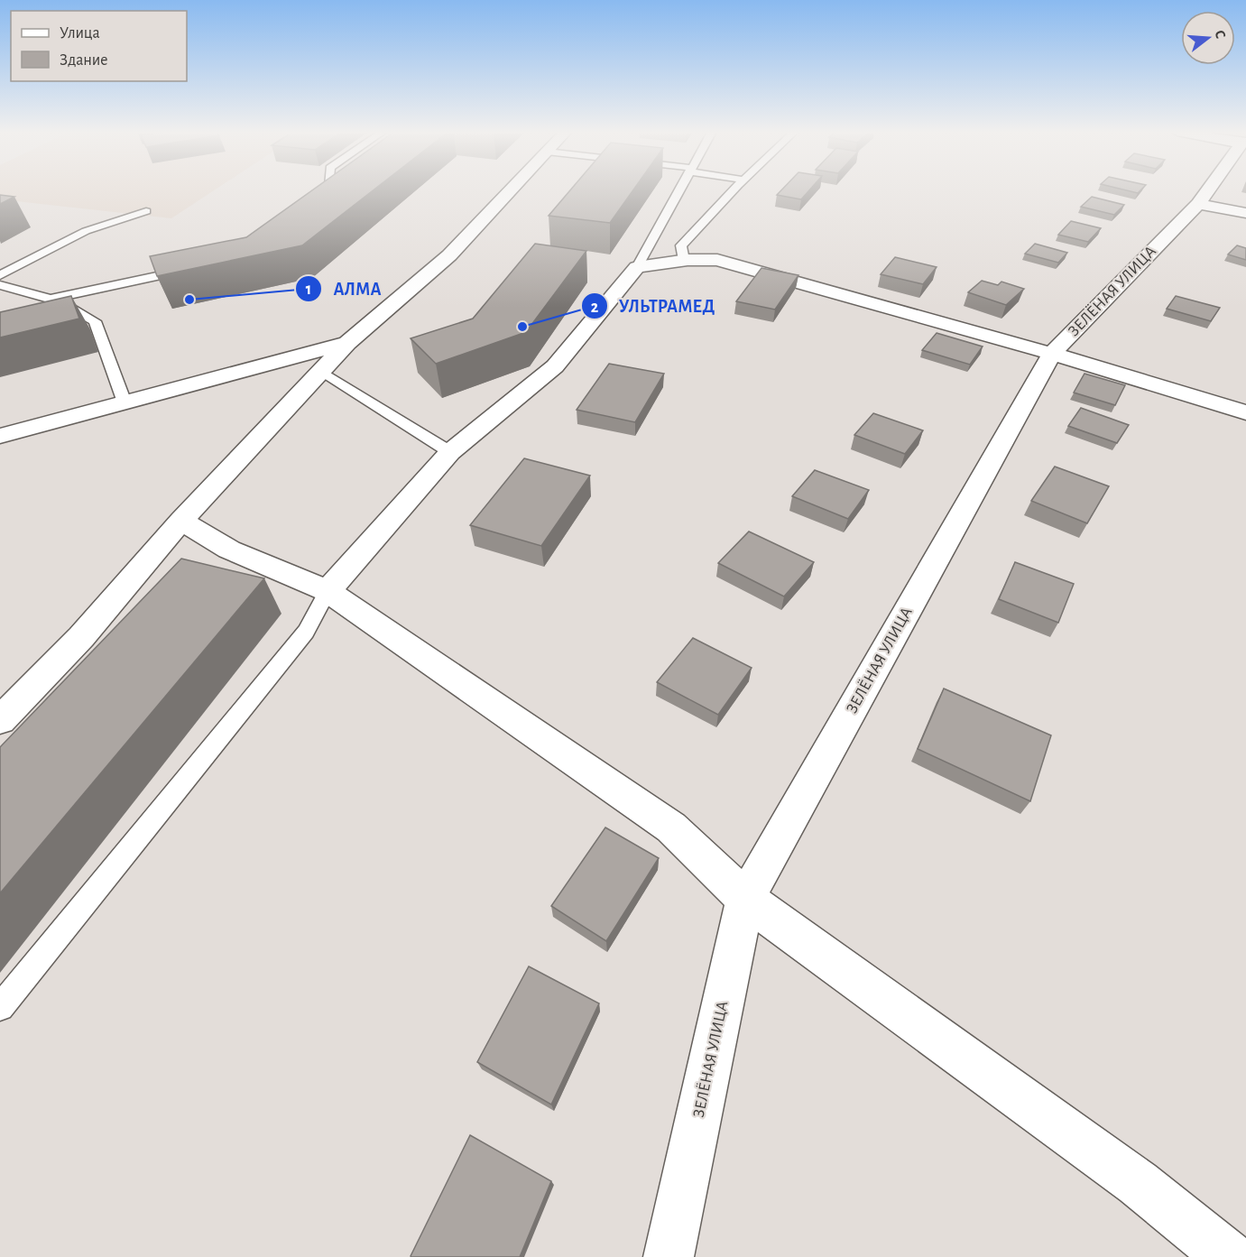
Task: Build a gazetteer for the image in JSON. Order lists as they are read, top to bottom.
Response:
{
  "streets": {
    "street": ["ЗЕЛЁНАЯ УЛИЦА"]
  },
  "places": ["АЛМА", "УЛЬТРАМЕД"],
  "legend": ["Улица", "Здание"],
  "north": "right"
}
